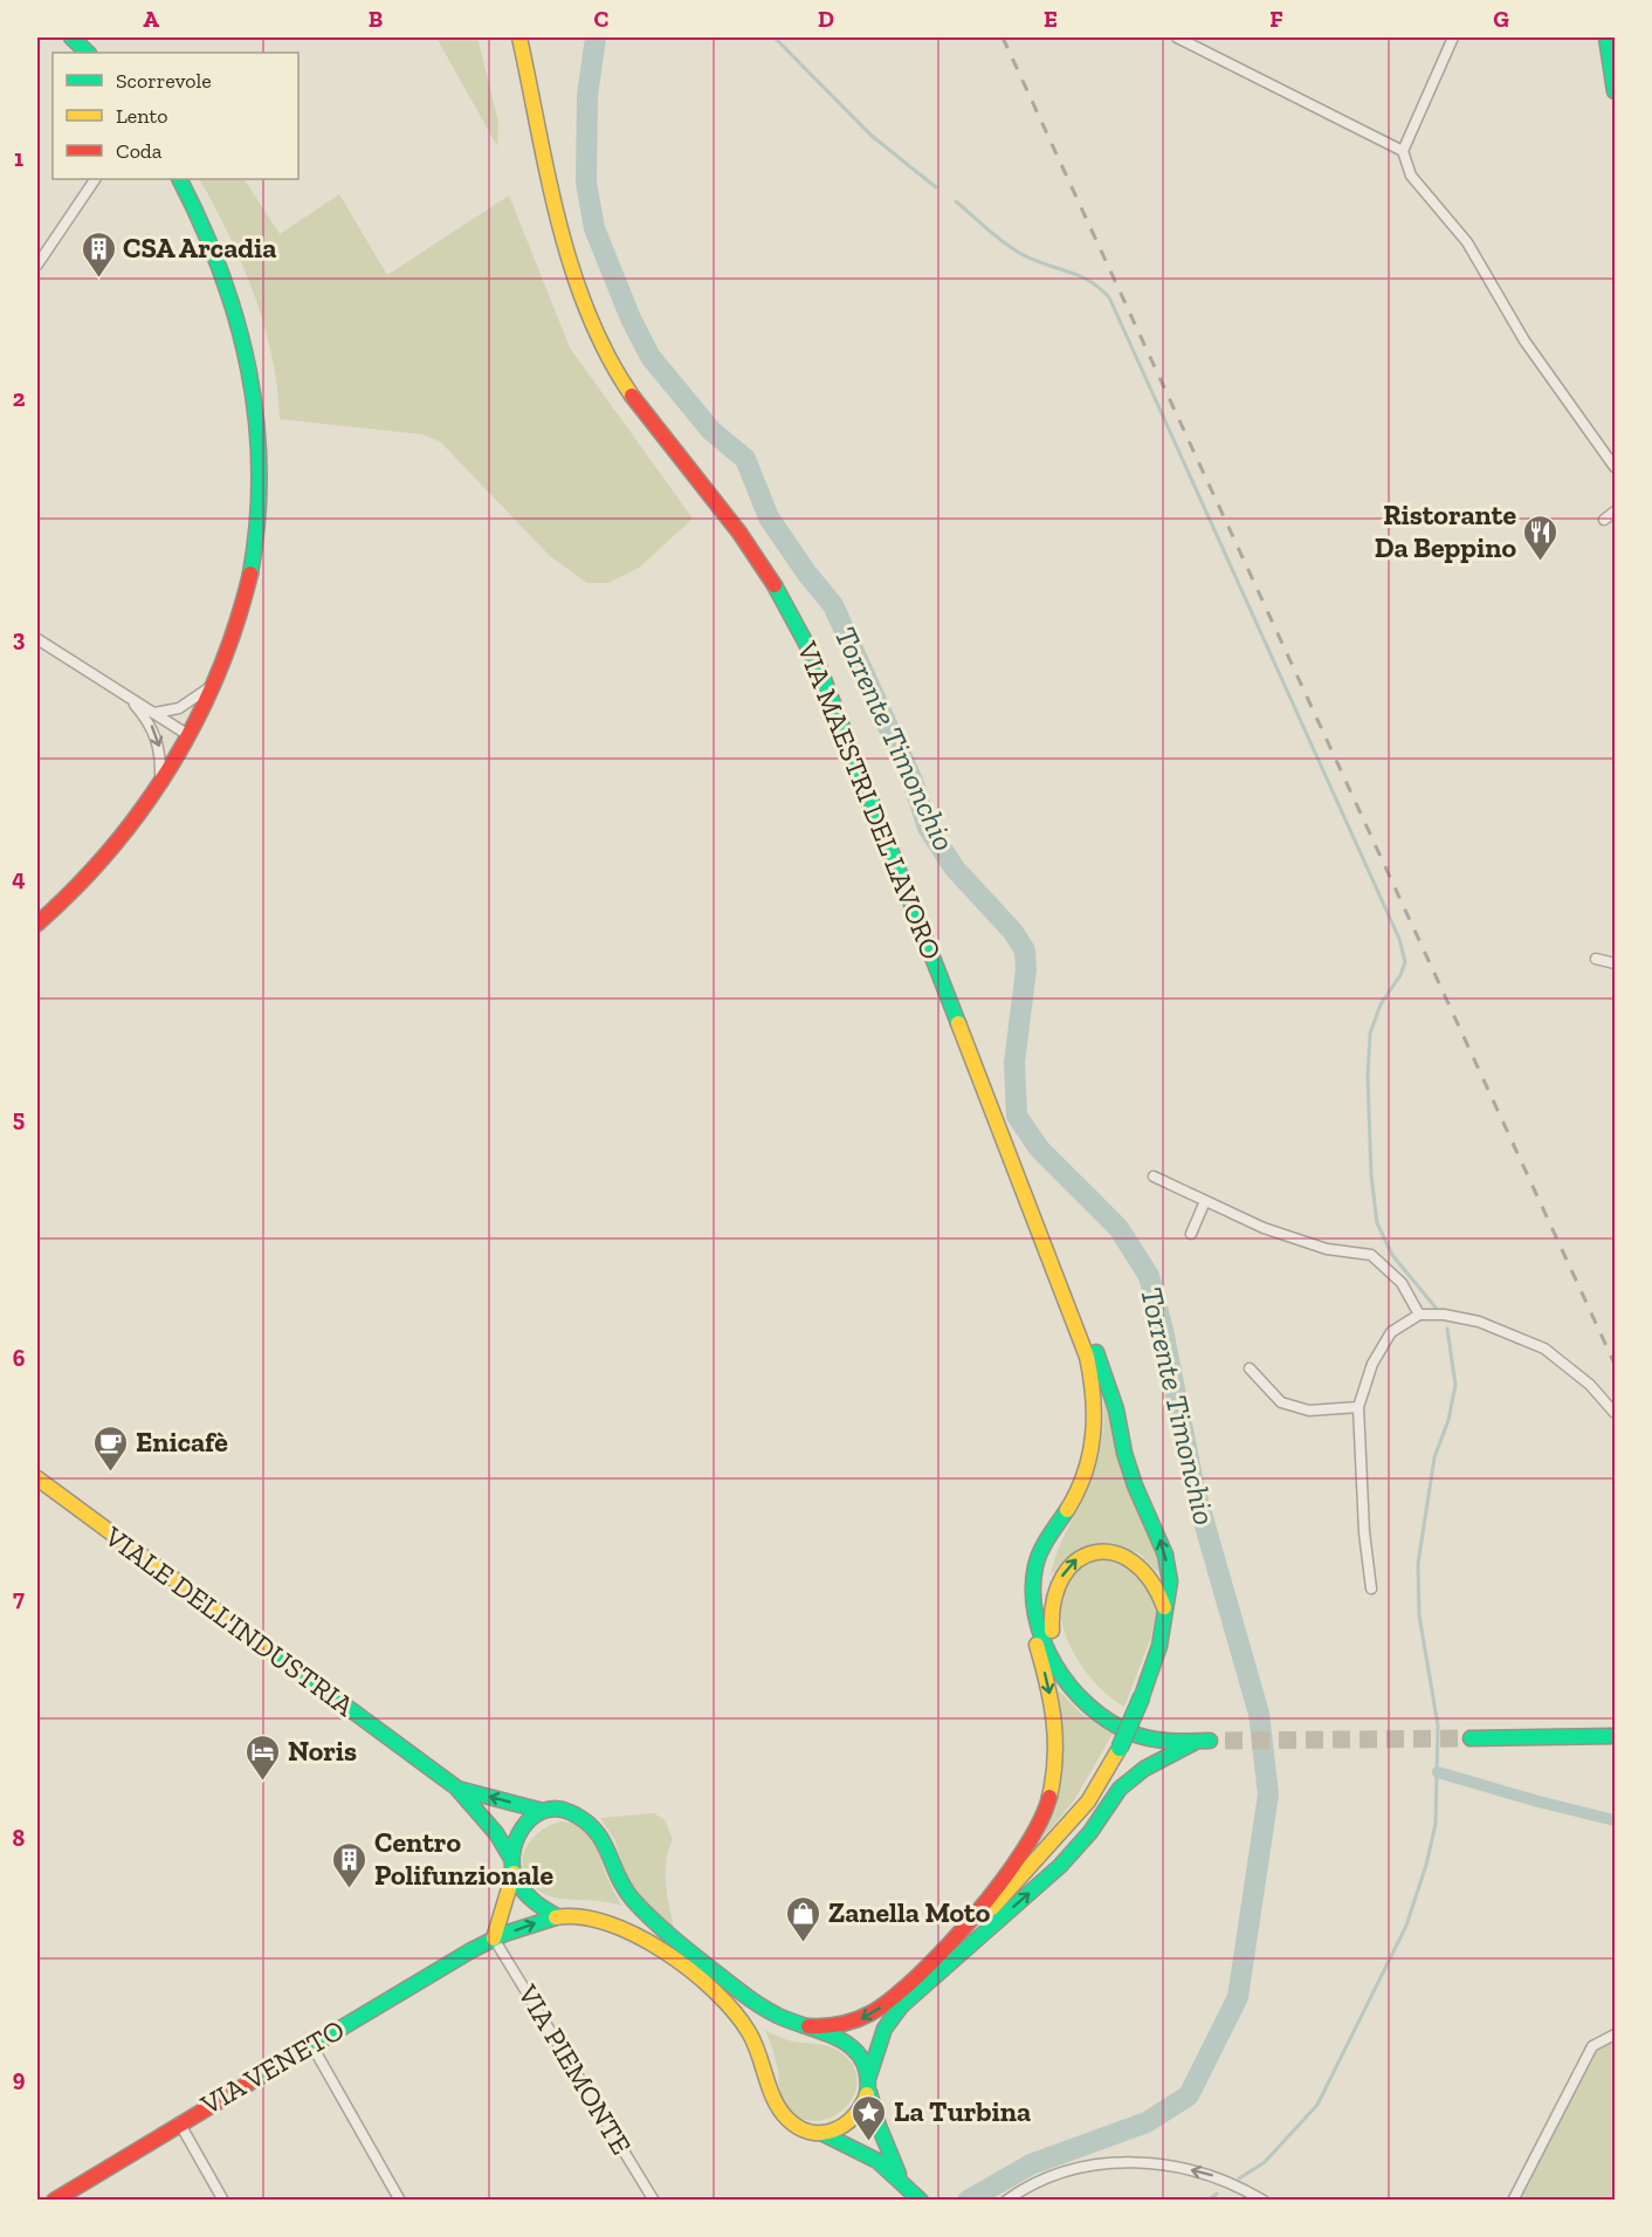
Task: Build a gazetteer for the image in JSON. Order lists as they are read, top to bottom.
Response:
{
  "streets": {
    "main road": ["VIA MAESTRI DEL LAVORO", "VIALE DELL'INDUSTRIA", "VIA VENETO"],
    "street": ["VIA PIEMONTE"]
  },
  "crossings": [
    ["VIALE DELL'INDUSTRIA", "VIA VENETO"],
    ["VIA VENETO", "VIA PIEMONTE"]
  ],
  "water": ["Torrente Timonchio"],
  "places": {
    "building": ["CSA Arcadia", "Centro Polifunzionale"],
    "restaurant": ["Ristorante Da Beppino"],
    "cafe": ["Enicafè"],
    "hotel": ["Noris"],
    "shop": ["Zanella Moto"],
    "place": ["La Turbina"]
  },
  "legend": ["Scorrevole", "Lento", "Coda"],
  "grid": {
    "columns": [
      "A",
      "B",
      "C",
      "D",
      "E",
      "F",
      "G"
    ],
    "rows": [
      "1",
      "2",
      "3",
      "4",
      "5",
      "6",
      "7",
      "8",
      "9"
    ]
  }
}
